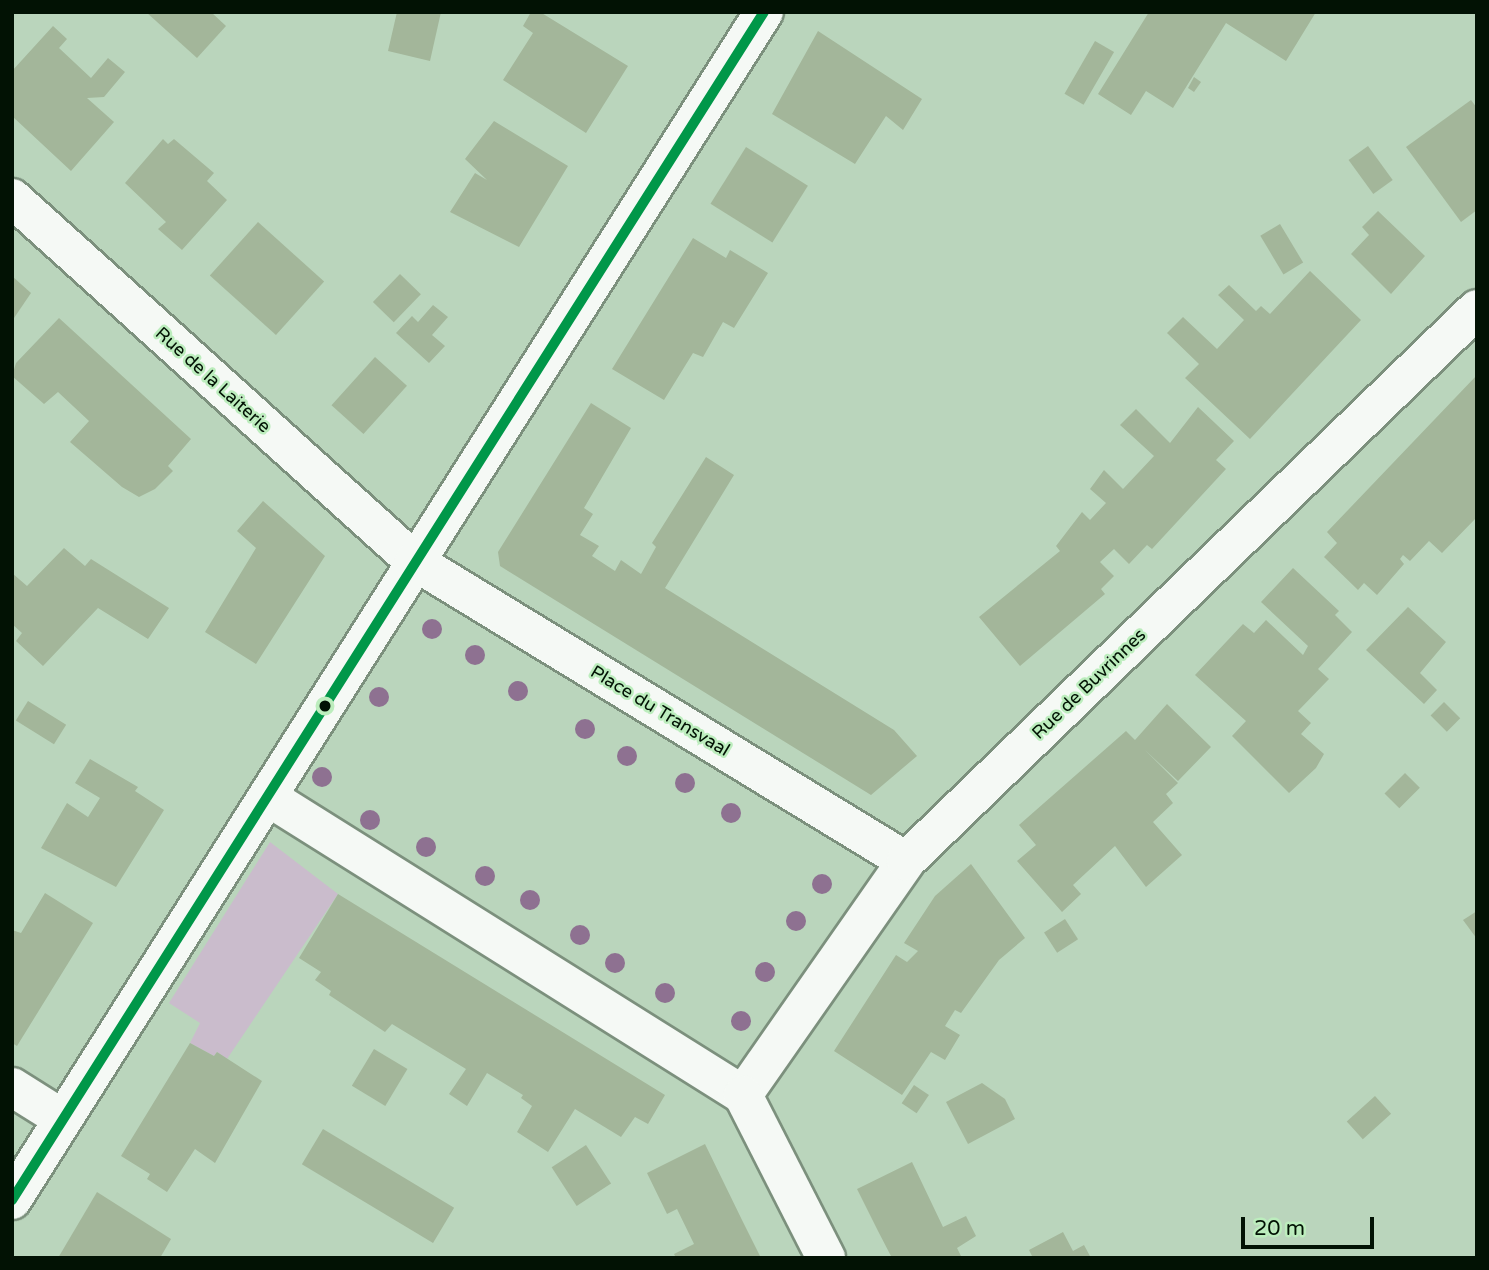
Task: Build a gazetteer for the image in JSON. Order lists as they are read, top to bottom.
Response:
{
  "streets": {
    "street": ["Rue de la Laiterie", "Rue de Buvrinnes", "Place du Transvaal"]
  },
  "crossings": [
    ["Rue de la Laiterie", "Place du Transvaal"],
    ["Rue de Buvrinnes", "Place du Transvaal"]
  ],
  "scale_bar": "20 m"
}
